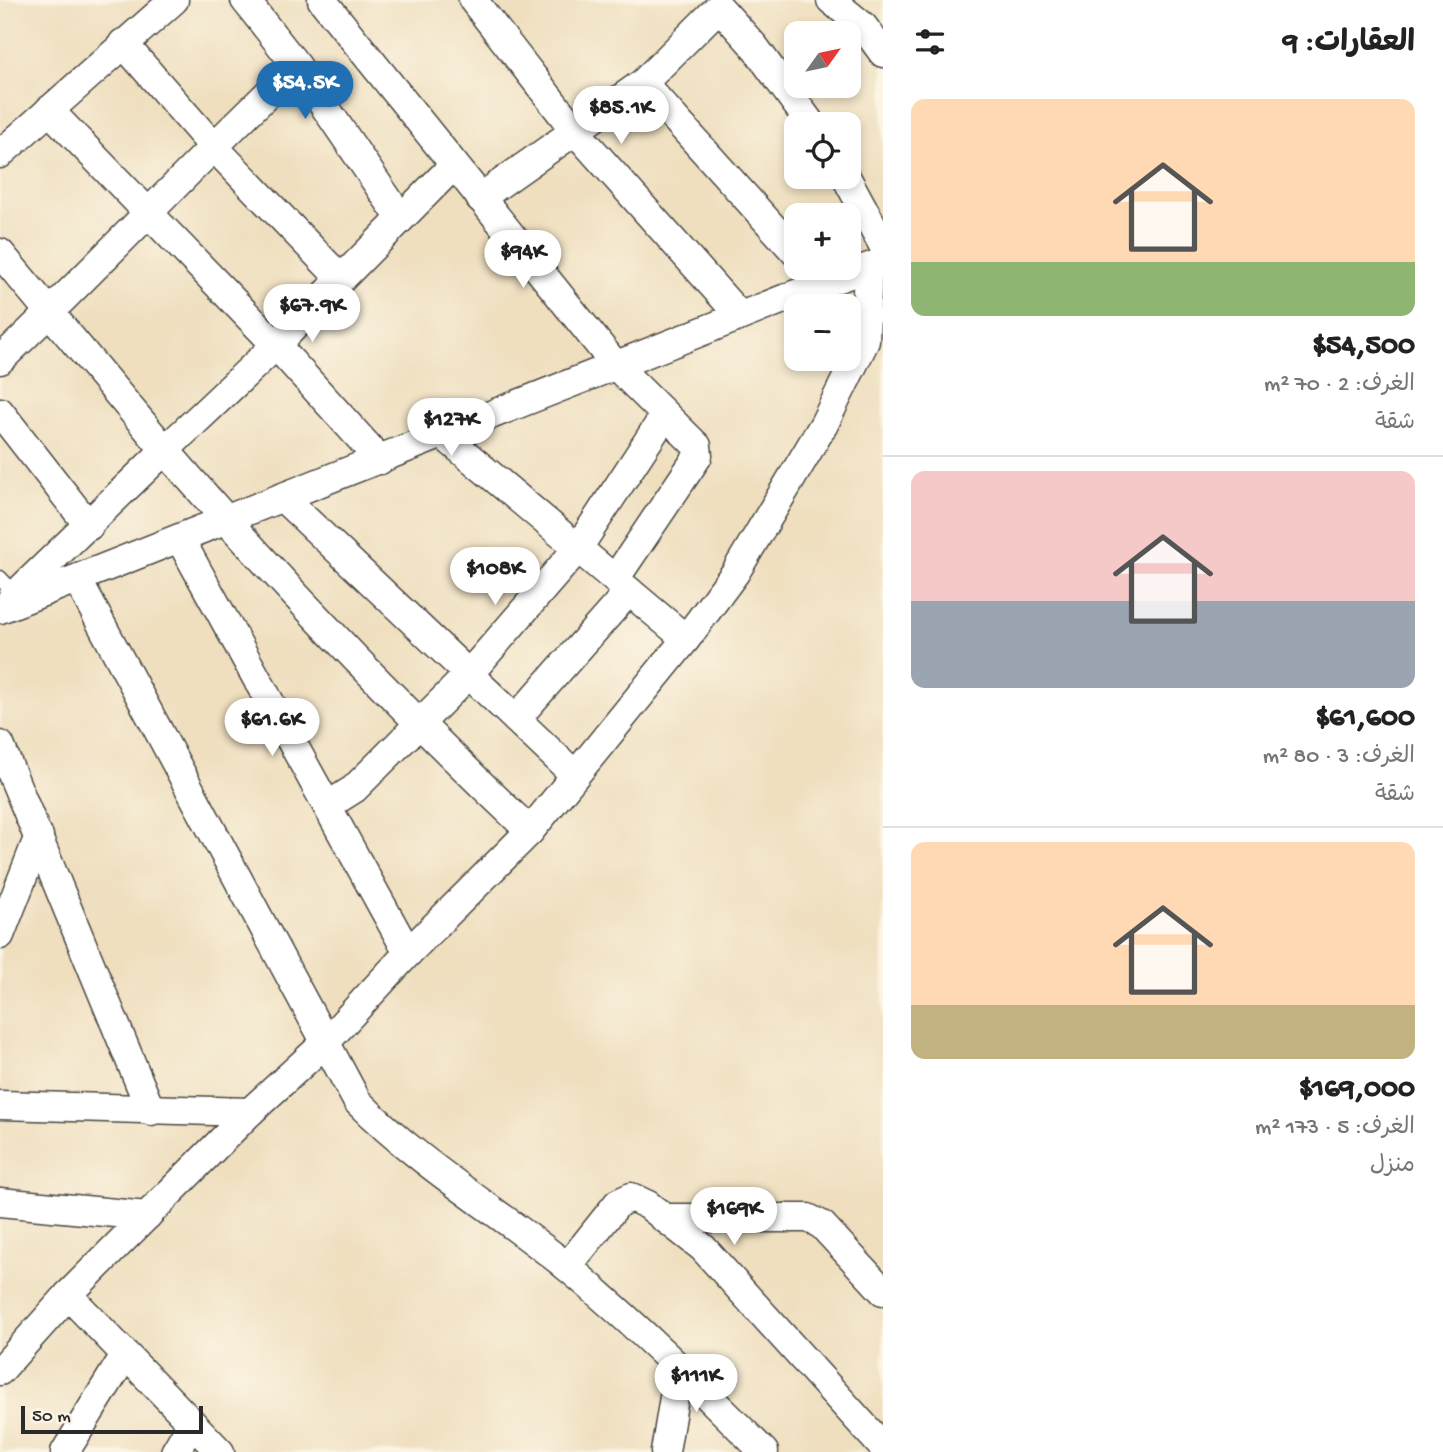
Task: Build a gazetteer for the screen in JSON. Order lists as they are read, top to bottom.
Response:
{
  "scale_bar": "50 m",
  "north": "top right",
  "page": {
    "heading": "العقارات: 9",
    "map_buttons": ["+", "−"],
    "price": [
      "$54.5K",
      "$85.1K",
      "$94K",
      "$67.9K",
      "$127K",
      "$108K",
      "$61.6K",
      "$169K",
      "$111K"
    ],
    "list": [
      {
        "name": "$54,500",
        "note": "الغرف: 2 · 70 m² · شقة"
      },
      {
        "name": "$61,600",
        "note": "الغرف: 3 · 80 m² · شقة"
      },
      {
        "name": "$169,000",
        "note": "الغرف: 5 · 173 m² · منزل"
      }
    ],
    "scale": "50 m"
  }
}
